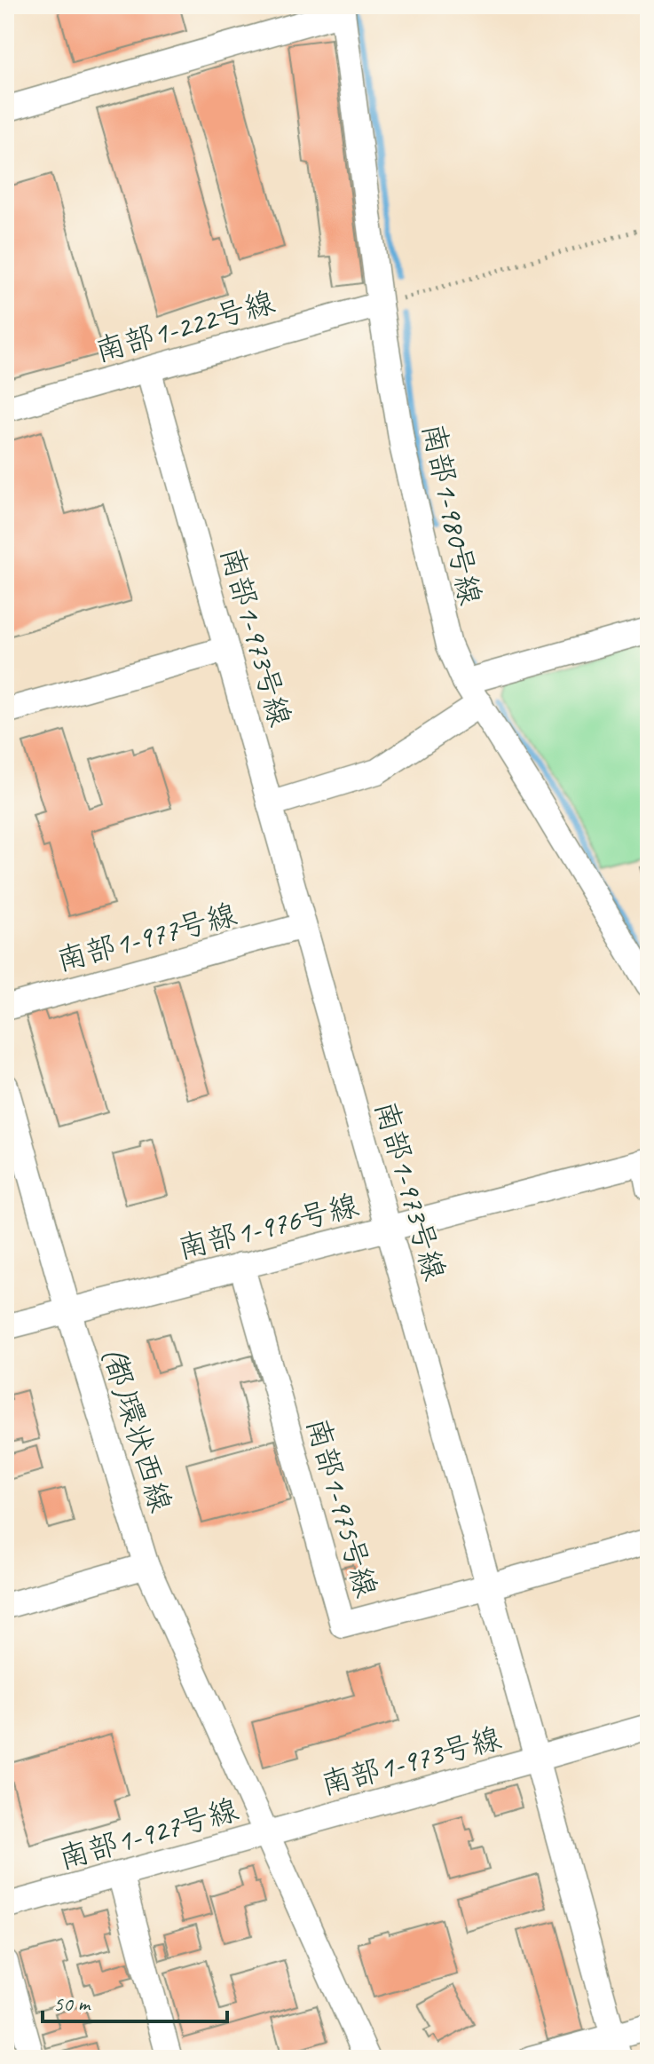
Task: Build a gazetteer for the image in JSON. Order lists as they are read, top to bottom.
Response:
{
  "streets": {
    "street": [
      "南部1-222号線",
      "南部1-980号線",
      "南部1-973号線",
      "南部1-977号線",
      "南部1-976号線",
      "(都)環状西線",
      "南部1-975号線",
      "南部1-927号線"
    ]
  },
  "crossings": [
    ["南部1-222号線", "南部1-980号線"],
    ["南部1-222号線", "南部1-973号線"],
    ["南部1-973号線", "南部1-977号線"],
    ["南部1-973号線", "南部1-976号線"],
    ["南部1-973号線", "(都)環状西線"],
    ["南部1-973号線", "南部1-975号線"],
    ["南部1-973号線", "南部1-927号線"],
    ["南部1-976号線", "(都)環状西線"],
    ["南部1-976号線", "南部1-975号線"],
    ["(都)環状西線", "南部1-927号線"]
  ],
  "scale_bar": "50 m"
}
